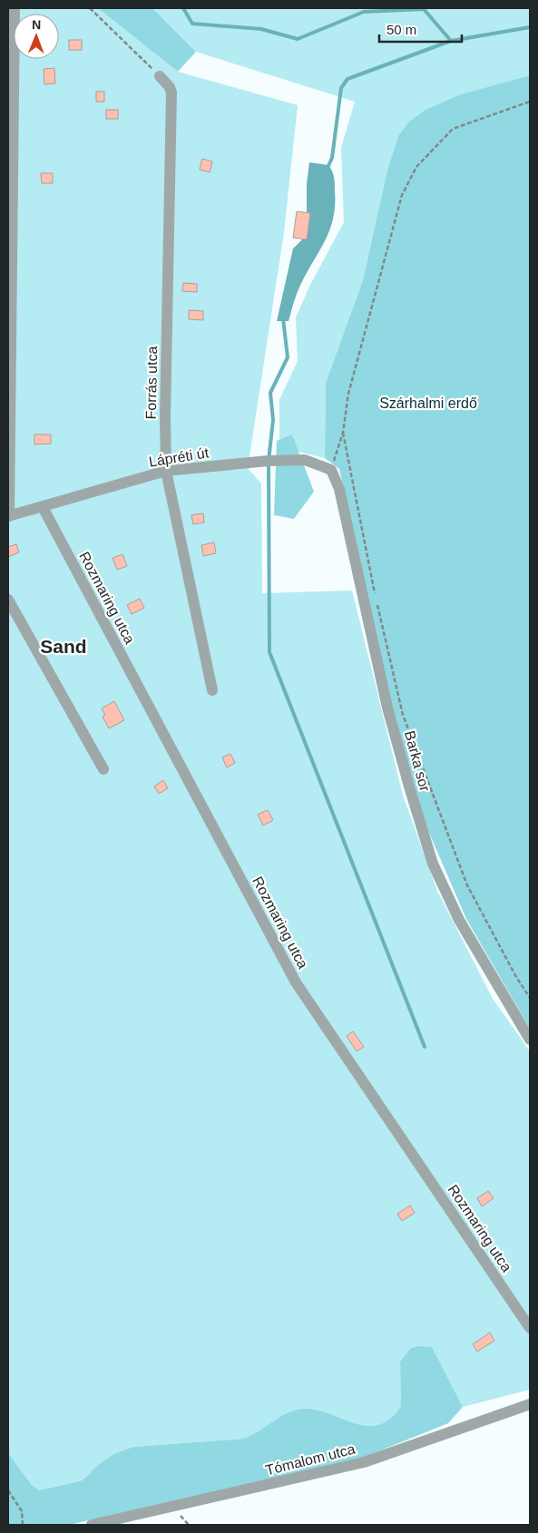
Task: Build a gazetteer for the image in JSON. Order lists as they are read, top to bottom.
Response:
{
  "streets": {
    "street": [
      "Forrás utca",
      "Lápréti út",
      "Rozmaring utca",
      "Barka sor",
      "Tómalom utca"
    ]
  },
  "crossings": [
    ["Forrás utca", "Lápréti út"],
    ["Lápréti út", "Rozmaring utca"],
    ["Lápréti út", "Barka sor"]
  ],
  "districts": ["Sand"],
  "parks": ["Szárhalmi erdő"],
  "scale_bar": "50 m",
  "north": "top"
}
